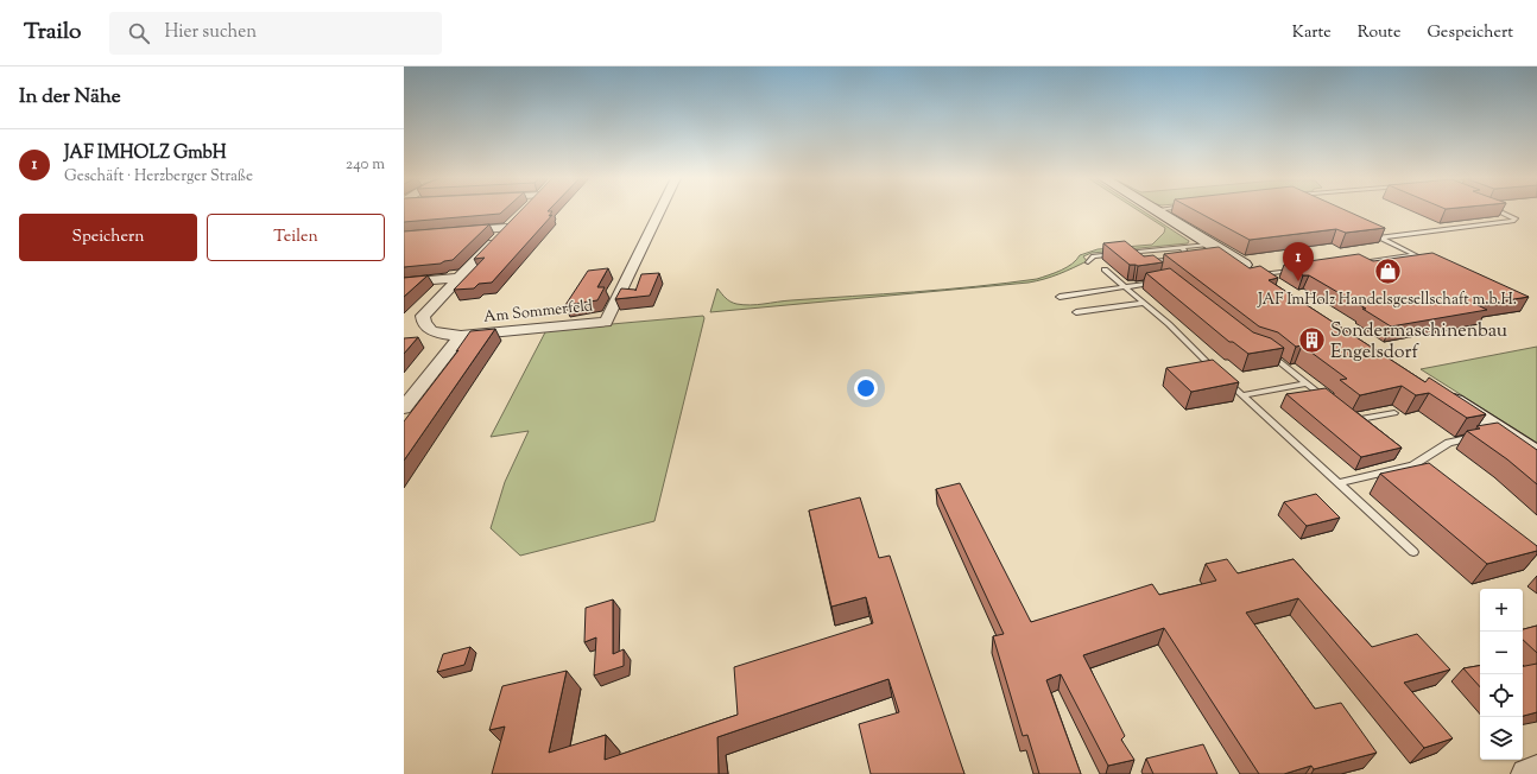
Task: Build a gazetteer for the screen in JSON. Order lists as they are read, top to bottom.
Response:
{
  "streets": {
    "street": ["Am Sommerfeld"]
  },
  "places": {
    "shop": ["JAF ImHolz Handelsgesellschaft m.b.H."],
    "building": ["Sondermaschinenbau Engelsdorf"]
  },
  "page": {
    "header": "Trailo",
    "search": "Hier suchen",
    "nav": ["Karte", "Route", "Gespeichert"],
    "heading": "In der Nähe",
    "list": [
      {
        "mark": "1",
        "name": "JAF IMHOLZ GmbH",
        "note": "Geschäft · Herzberger Straße",
        "value": "240 m"
      }
    ],
    "buttons": ["Speichern", "Teilen"],
    "pins": "1",
    "map_buttons": ["+", "−"]
  }
}
